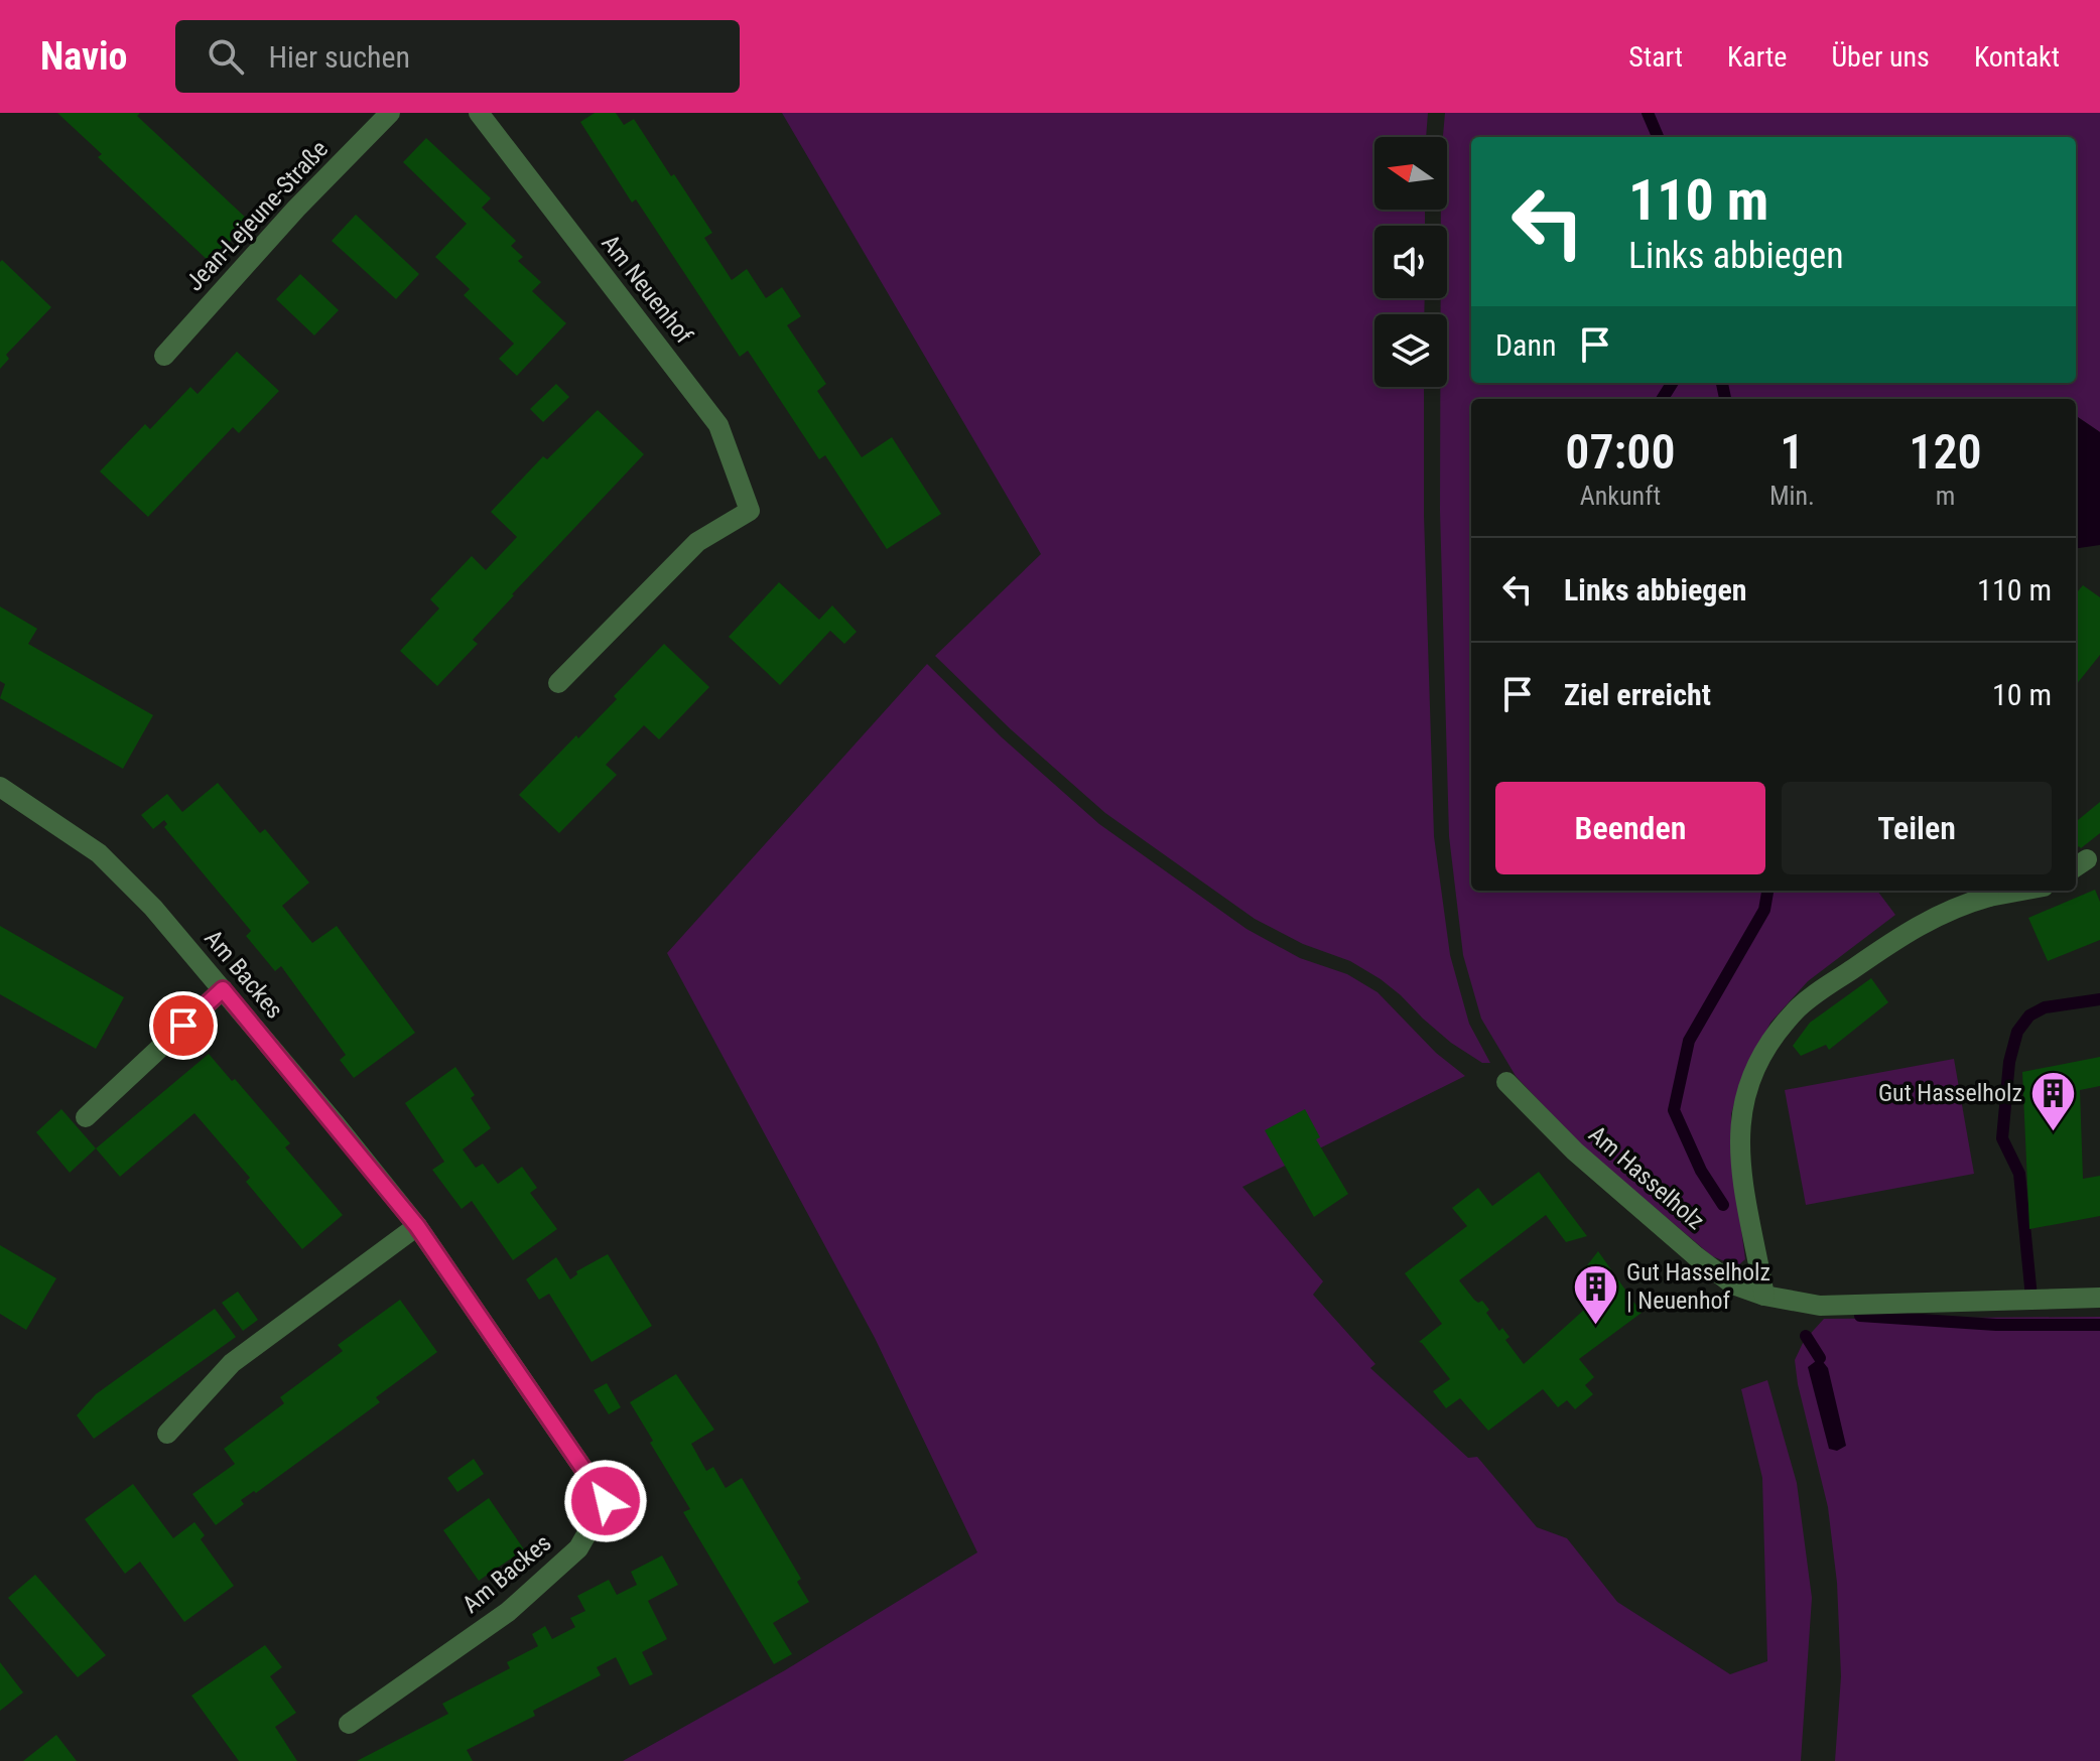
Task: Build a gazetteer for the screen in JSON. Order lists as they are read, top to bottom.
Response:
{
  "streets": {
    "street": [
      "Jean-Lejeune-Straße",
      "Am Neuenhof",
      "Am Backes",
      "Am Hasselholz"
    ]
  },
  "places": {
    "building": ["Gut Hasselholz", "Gut Hasselholz | Neuenhof"]
  },
  "north": "left",
  "page": {
    "header": "Navio",
    "search": "Hier suchen",
    "nav": [
      "Start",
      "Karte",
      "Über uns",
      "Kontakt"
    ],
    "turn": ["110 m", "Links abbiegen"],
    "then": "Dann",
    "eta": [
      "07:00",
      "Ankunft",
      "1",
      "Min.",
      "120",
      "m"
    ],
    "list": [
      {
        "name": "Links abbiegen",
        "value": "110 m"
      },
      {
        "name": "Ziel erreicht",
        "value": "10 m"
      }
    ],
    "buttons": ["Beenden", "Teilen"]
  }
}
